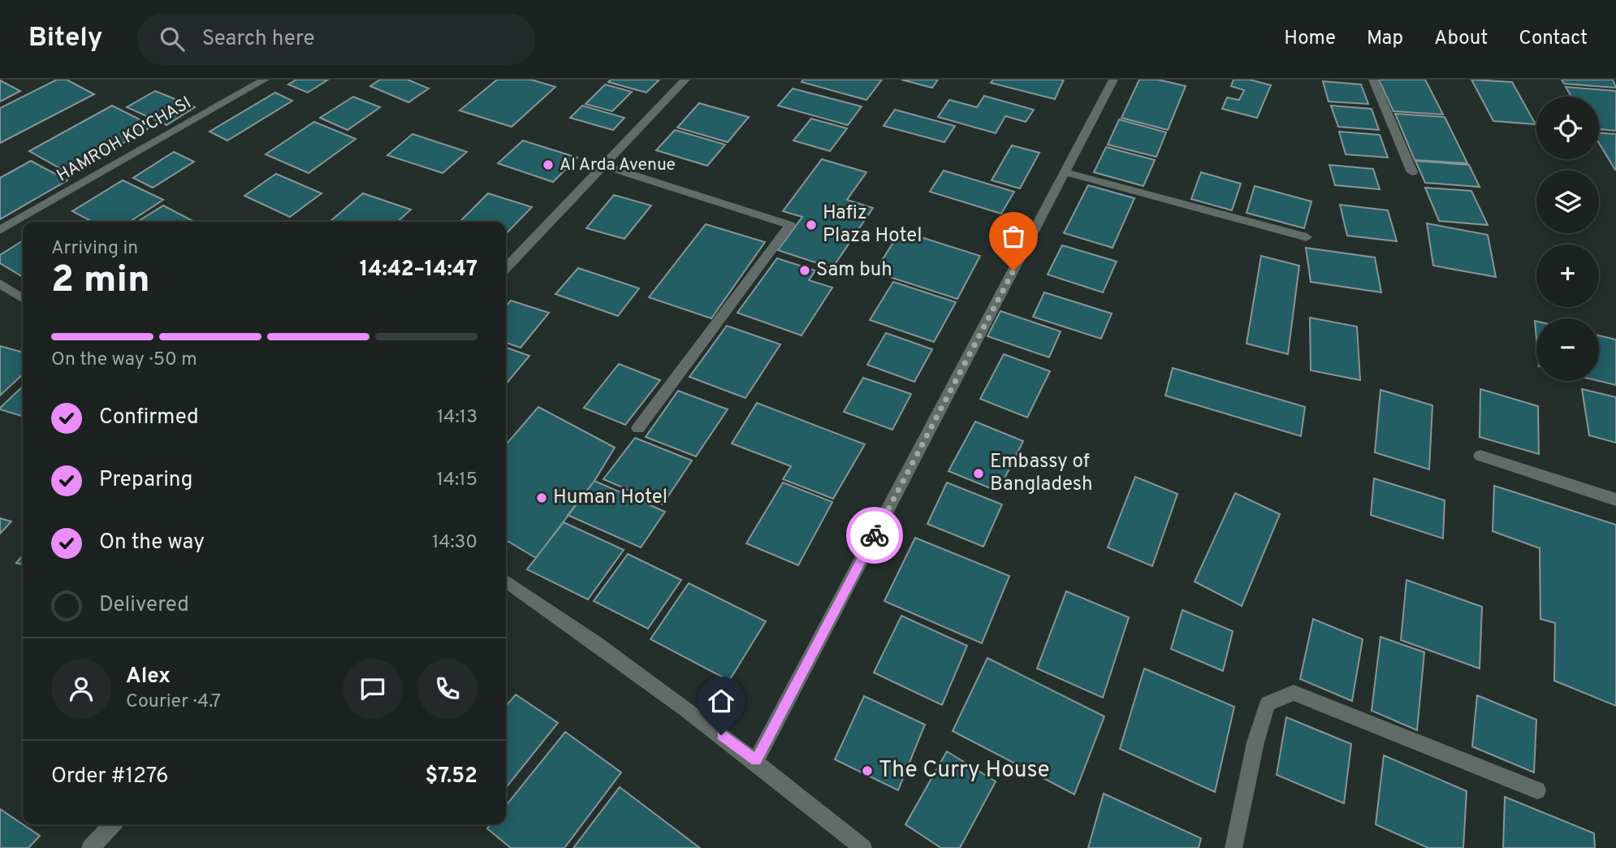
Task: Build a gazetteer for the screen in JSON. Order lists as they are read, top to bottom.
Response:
{
  "streets": {
    "street": ["HAMROH KO'CHASI"]
  },
  "places": [
    "Al Arda Avenue",
    "Hafiz Plaza Hotel",
    "Sam buh",
    "Embassy of Bangladesh",
    "Human Hotel",
    "The Curry House"
  ],
  "page": {
    "header": "Bitely",
    "search": "Search here",
    "nav": [
      "Home",
      "Map",
      "About",
      "Contact"
    ],
    "map_buttons": ["+", "−"],
    "heading": ["2 min", "Arriving in", "14:42–14:47"],
    "panel": [
      "Alex",
      "Courier · 4.7",
      "Order #1276",
      "$7.52"
    ],
    "bar": "On the way · 50 m",
    "list": [
      ["Confirmed", "14:13"],
      ["Preparing", "14:15"],
      ["On the way", "14:30"],
      "Delivered"
    ]
  }
}
